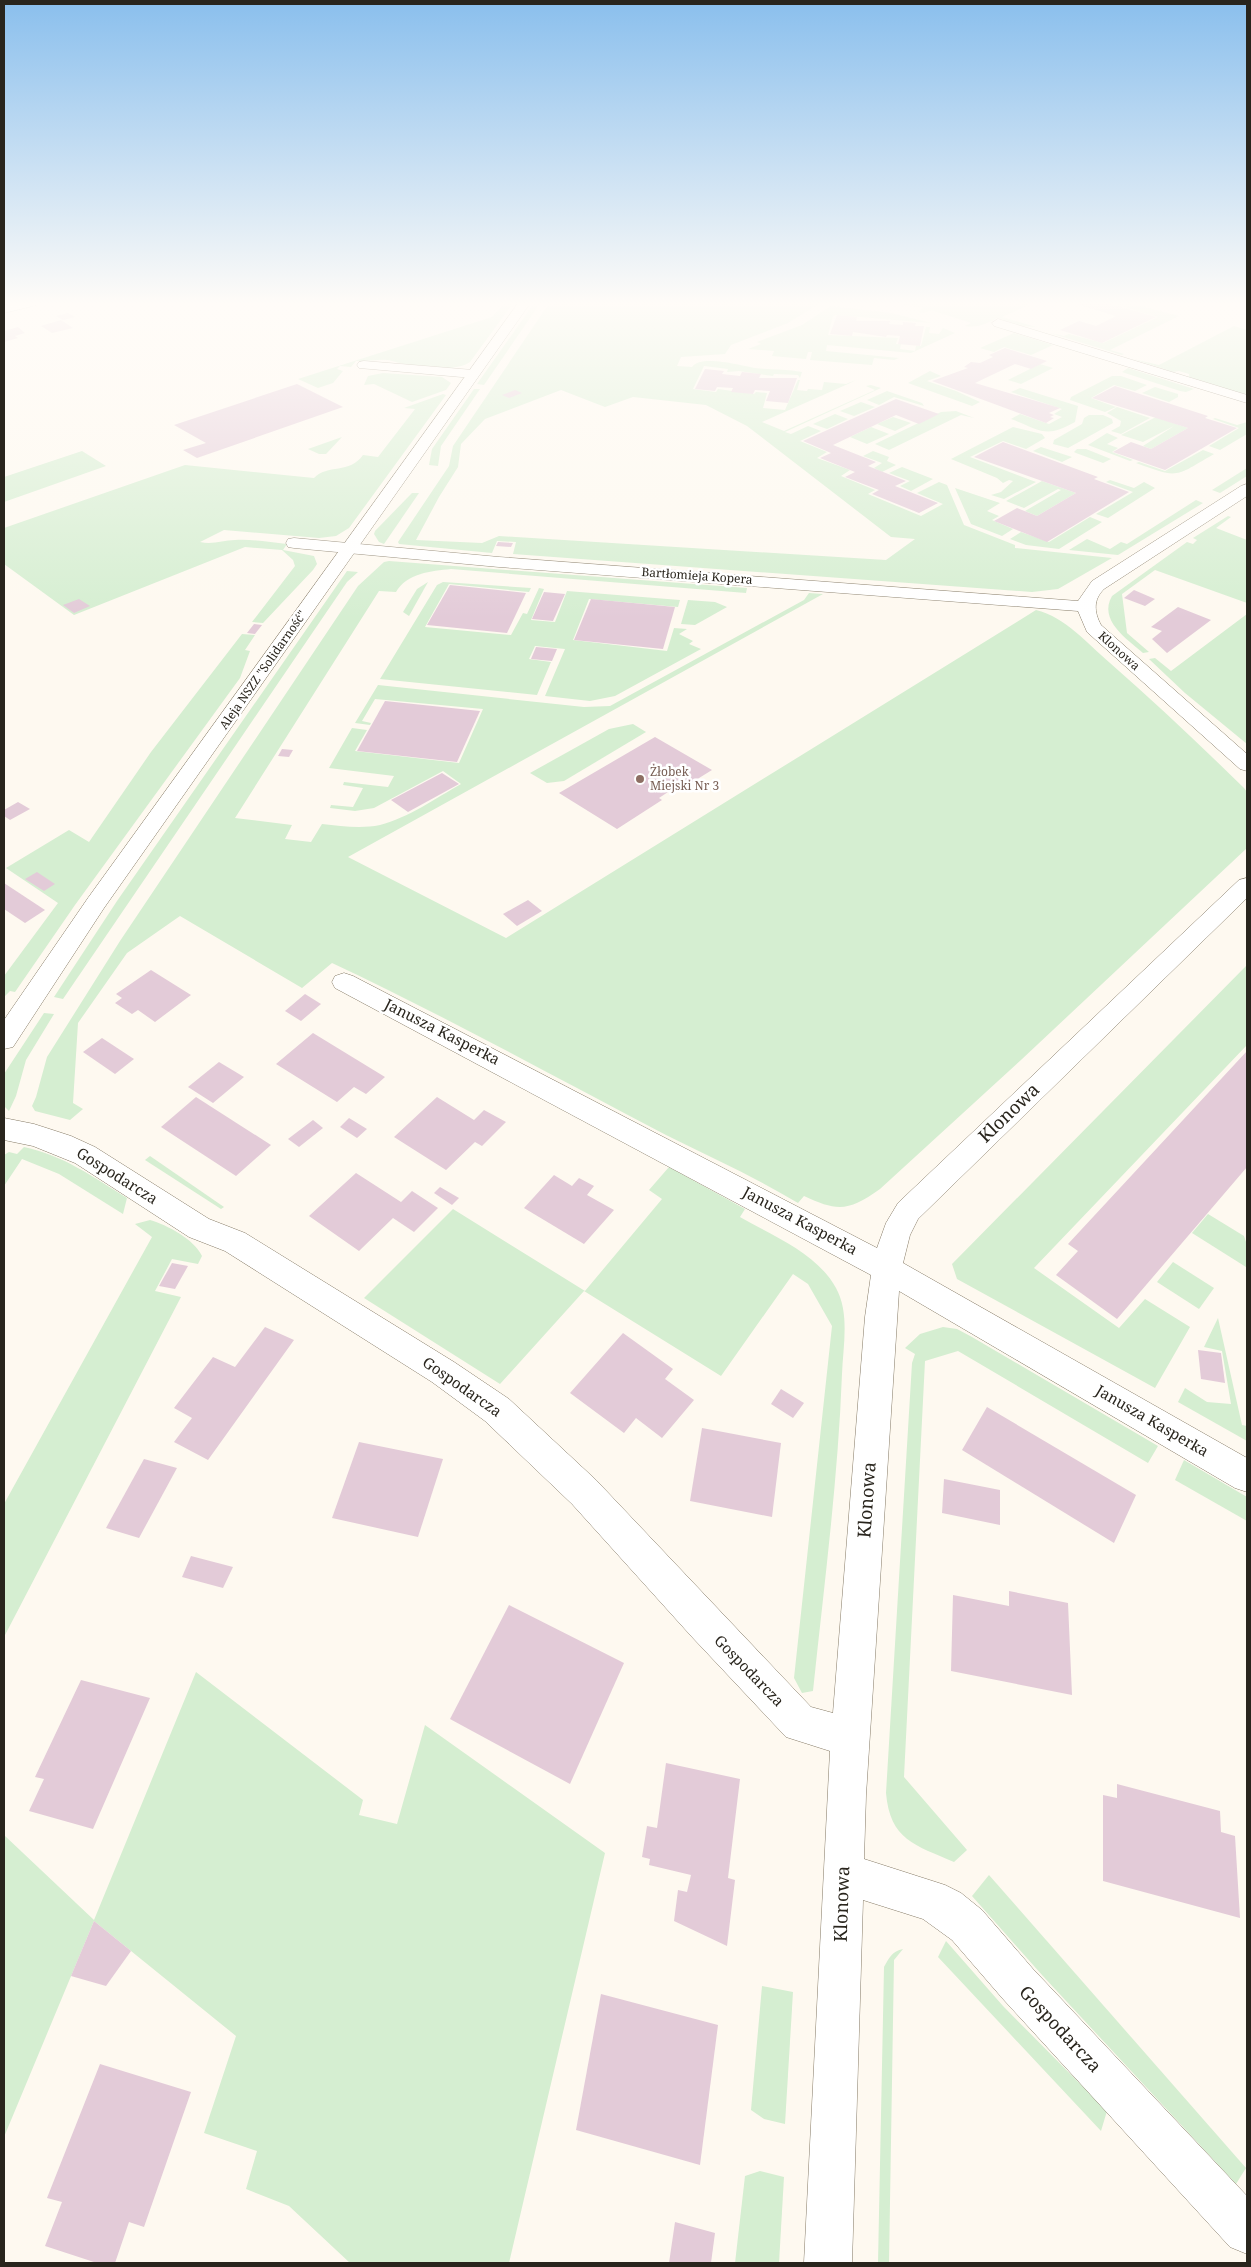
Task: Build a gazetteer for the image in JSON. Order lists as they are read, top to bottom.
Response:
{
  "streets": {
    "street": [
      "Bartłomieja Kopera",
      "Klonowa",
      "Aleja NSZZ \"Solidarność\"",
      "Janusza Kasperka",
      "Gospodarcza"
    ]
  },
  "crossings": [
    ["Bartłomieja Kopera", "Klonowa"],
    ["Bartłomieja Kopera", "Aleja NSZZ \"Solidarność\""],
    ["Klonowa", "Janusza Kasperka"],
    ["Klonowa", "Gospodarcza"]
  ],
  "places": ["Żłobek Miejski Nr 3"]
}
